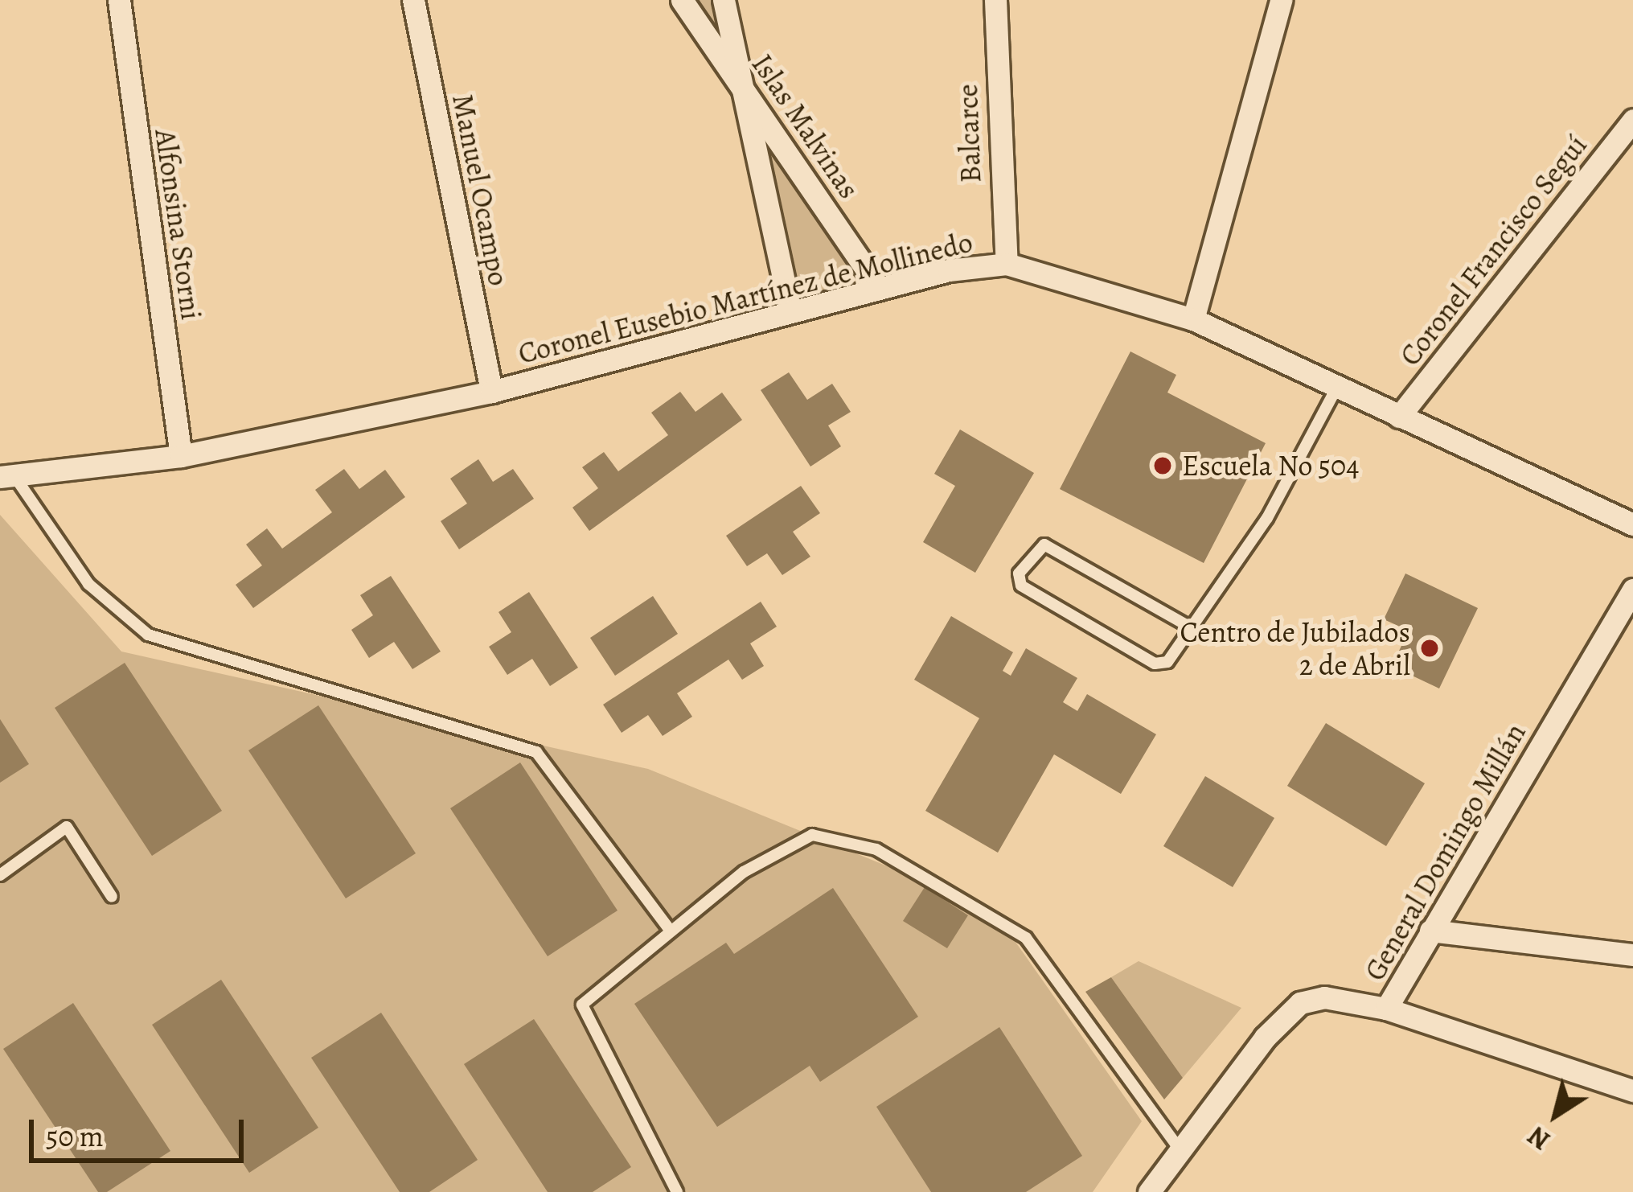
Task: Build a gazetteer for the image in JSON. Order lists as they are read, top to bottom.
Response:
{
  "streets": {
    "street": [
      "Islas Malvinas",
      "Balcarce",
      "Manuel Ocampo",
      "Alfonsina Storni",
      "Coronel Francisco Seguí",
      "Coronel Eusebio Martínez de Mollinedo",
      "General Domingo Millán"
    ]
  },
  "crossings": [
    ["Islas Malvinas", "Coronel Eusebio Martínez de Mollinedo"],
    ["Balcarce", "Coronel Eusebio Martínez de Mollinedo"],
    ["Manuel Ocampo", "Coronel Eusebio Martínez de Mollinedo"],
    ["Alfonsina Storni", "Coronel Eusebio Martínez de Mollinedo"],
    ["Coronel Francisco Seguí", "Coronel Eusebio Martínez de Mollinedo"]
  ],
  "places": ["Escuela No 504", "Centro de Jubilados 2 de Abril"],
  "scale_bar": "50 m",
  "north": "bottom left"
}
